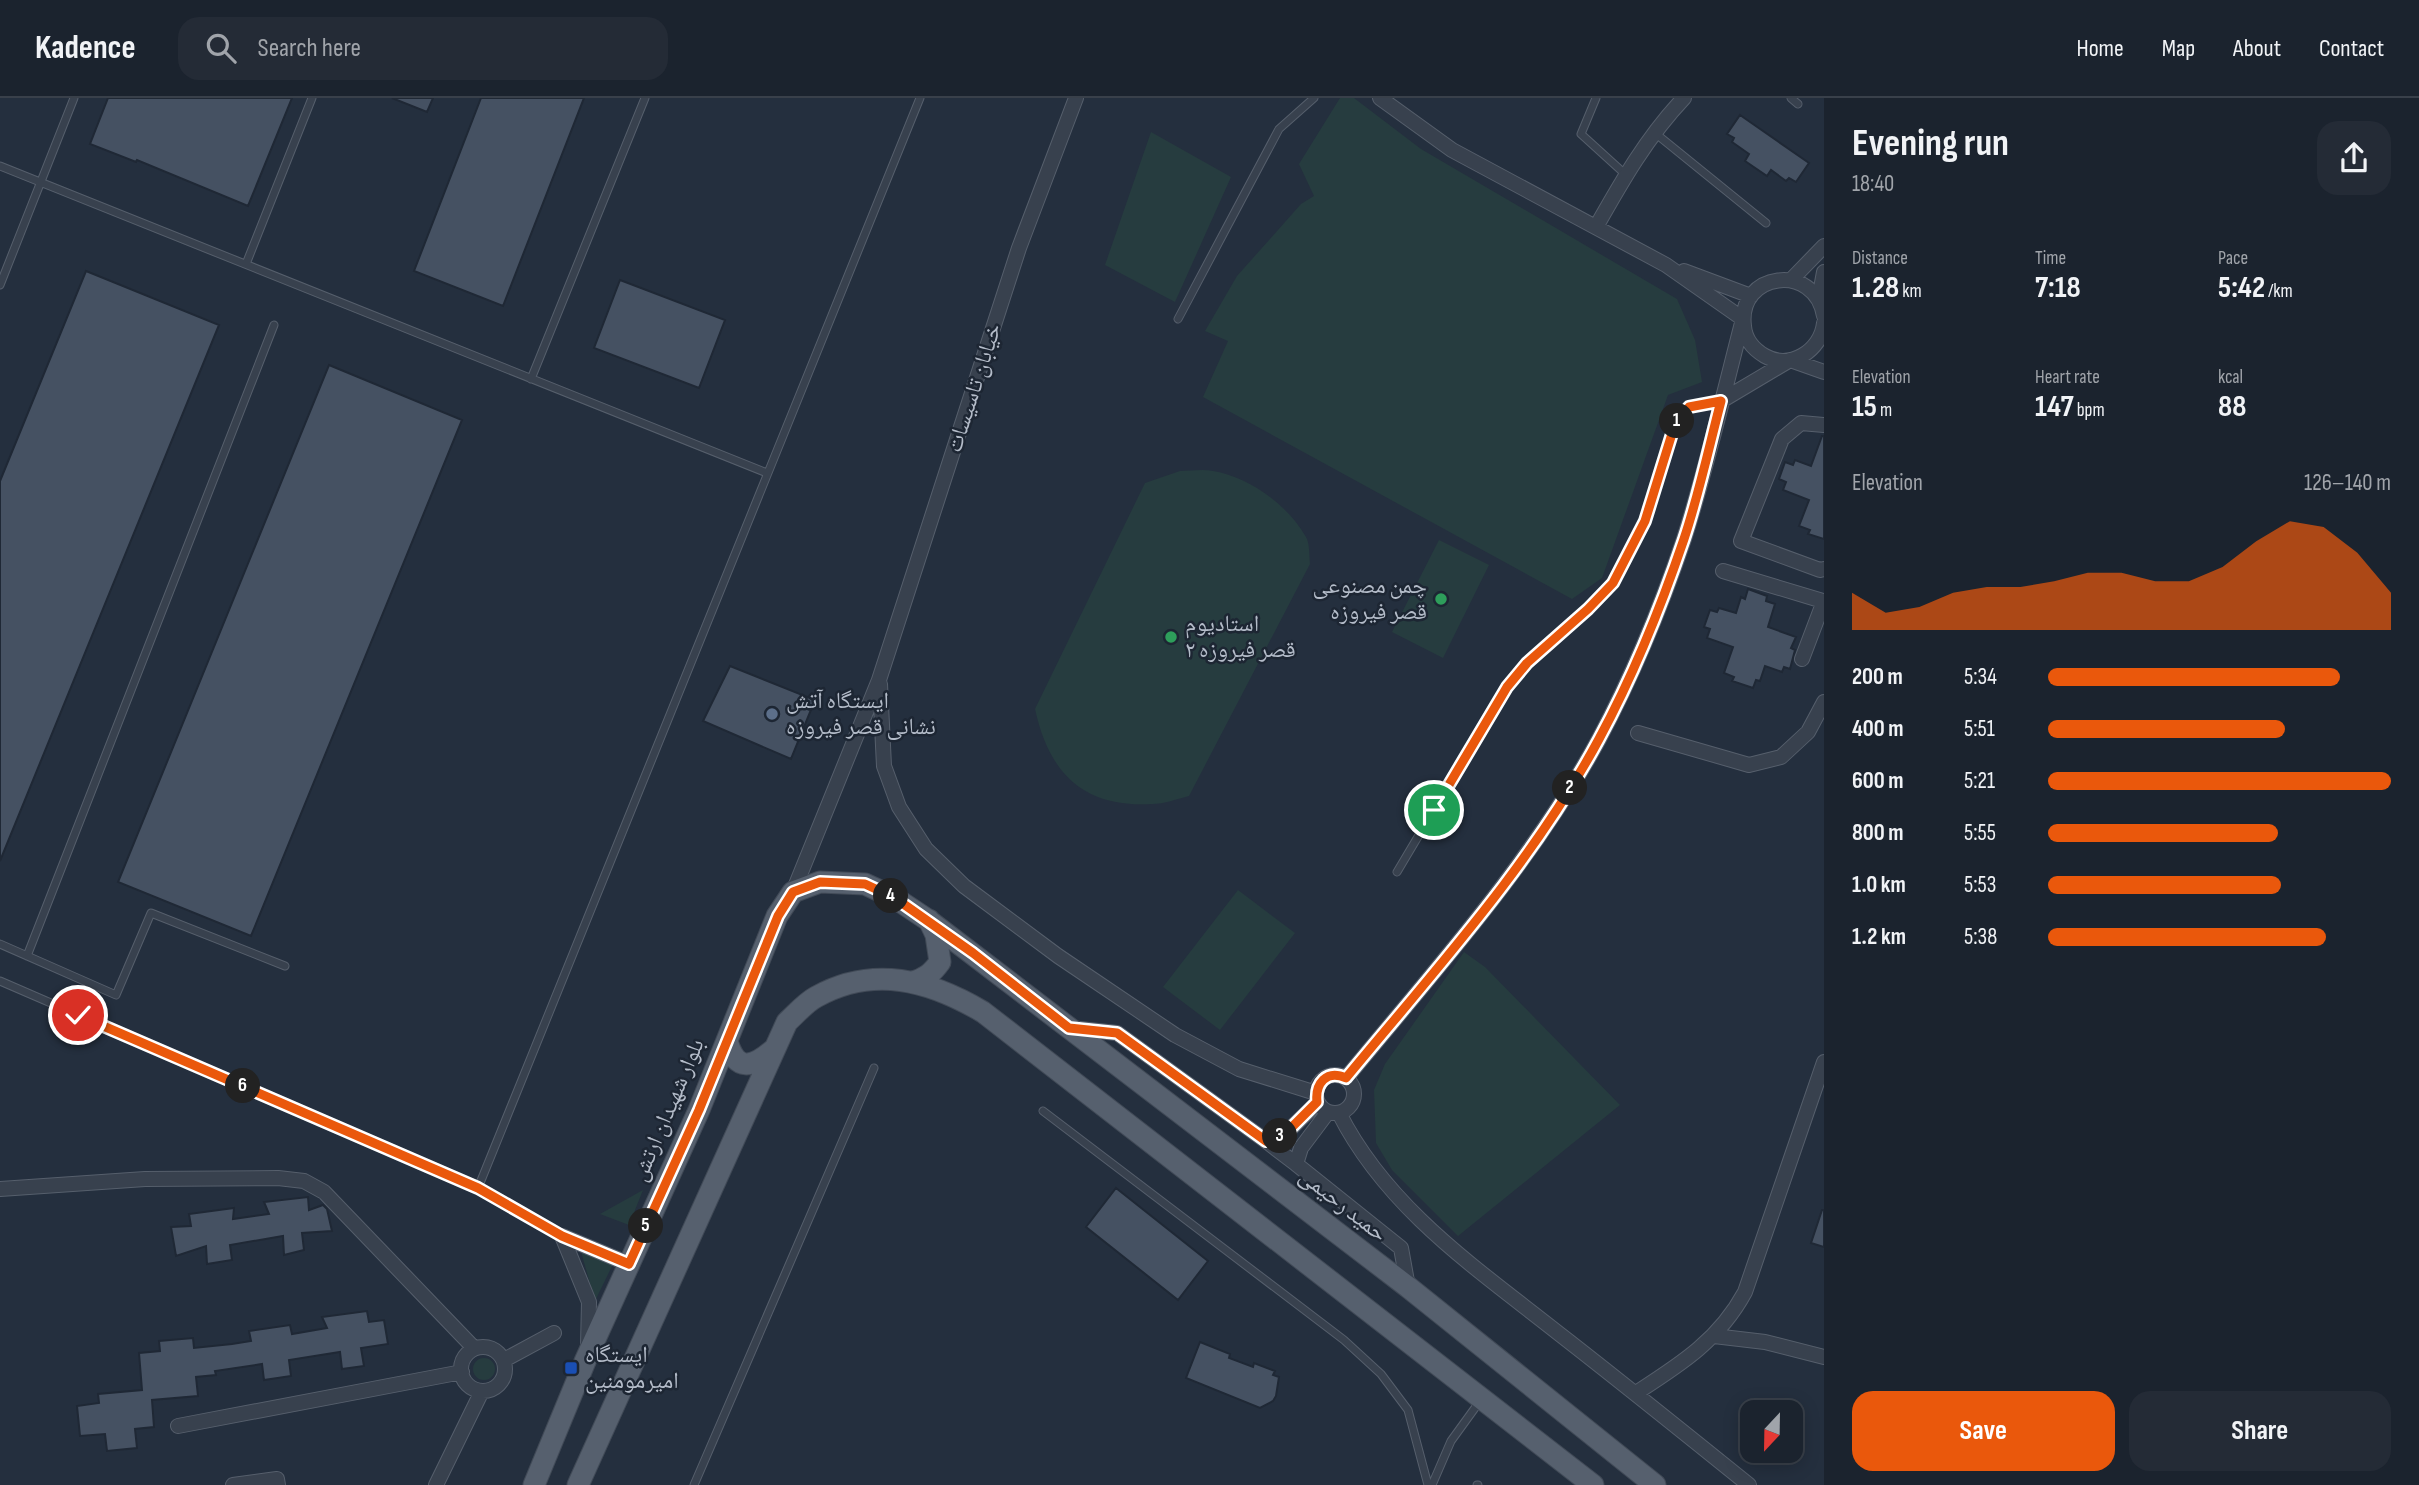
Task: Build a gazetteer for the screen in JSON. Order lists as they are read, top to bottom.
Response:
{
  "streets": {
    "main road": ["بلوار شهیدان ارتش", "حمید رحیمی"],
    "street": ["خیابان تاسیسات"]
  },
  "crossings": [
    ["خیابان تاسیسات", "بلوار شهیدان ارتش"]
  ],
  "places": {
    "other": ["چمن مصنوعی قصر فیروزه", "استادیوم قصر فیروزه ۲", "ایستگاه آتش نشانی قصر فیروزه"],
    "transit": ["ایستگاه امیرمومنین"]
  },
  "north": "bottom",
  "page": {
    "header": "Kadence",
    "search": "Search here",
    "nav": [
      "Home",
      "Map",
      "About",
      "Contact"
    ],
    "heading": ["Evening run", "18:40"],
    "stats": [
      ["Distance", "1.28 km"],
      ["Time", "7:18"],
      ["Pace", "5:42 /km"],
      ["Elevation", "15 m"],
      ["Heart rate", "147 bpm"],
      ["kcal", "88"]
    ],
    "pins": [
      "1",
      "2",
      "4",
      "6",
      "3",
      "5"
    ],
    "chart": ["Elevation", "126–140 m"],
    "list": [
      {
        "name": "200 m",
        "note": "5:34"
      },
      {
        "name": "400 m",
        "note": "5:51"
      },
      {
        "name": "600 m",
        "note": "5:21"
      },
      {
        "name": "800 m",
        "note": "5:55"
      },
      {
        "name": "1.0 km",
        "note": "5:53"
      },
      {
        "name": "1.2 km",
        "note": "5:38"
      }
    ],
    "buttons": ["Save", "Share"]
  }
}
